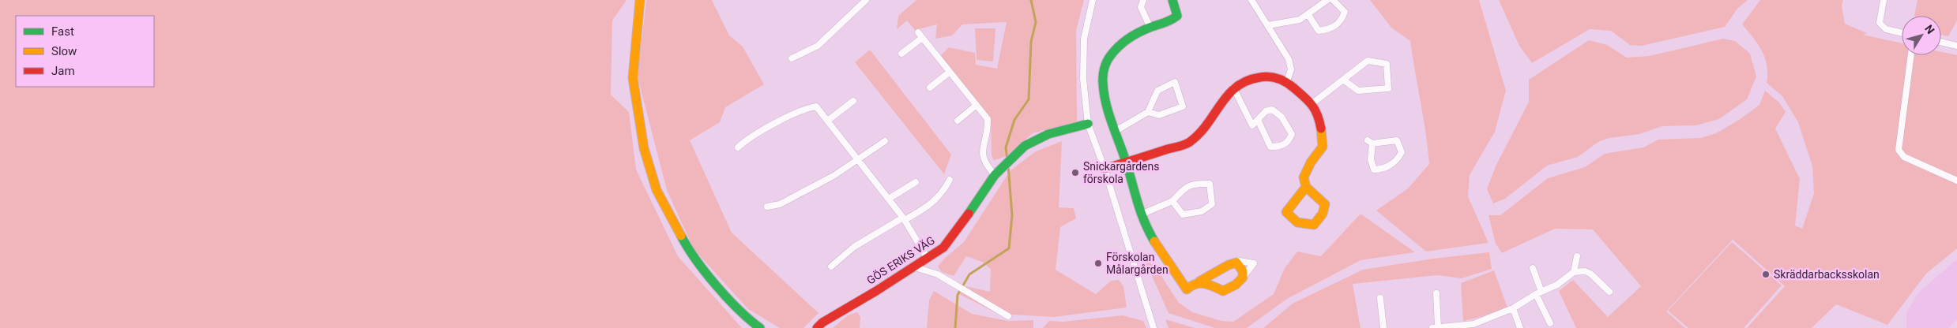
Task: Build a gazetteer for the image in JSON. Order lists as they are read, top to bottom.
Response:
{
  "streets": {
    "street": ["GÖS ERIKS VÄG"]
  },
  "places": ["Snickargårdens förskola", "Förskolan Målargården", "Skräddarbacksskolan"],
  "legend": ["Fast", "Slow", "Jam"],
  "north": "top right"
}
